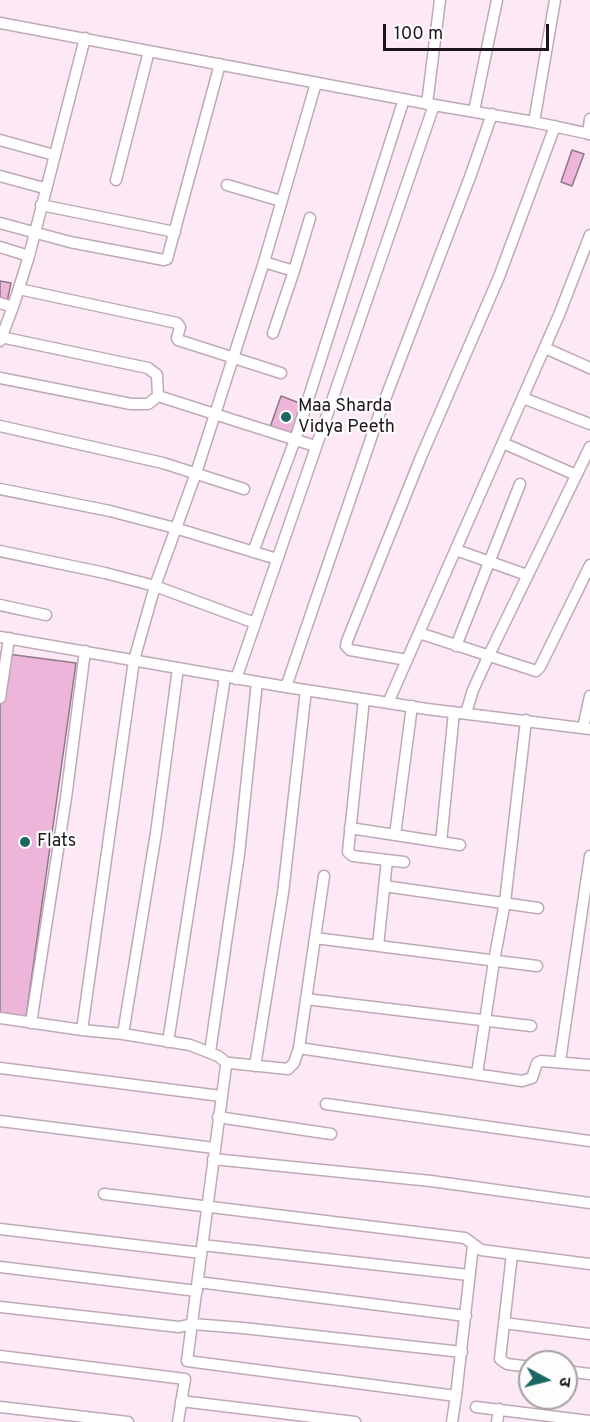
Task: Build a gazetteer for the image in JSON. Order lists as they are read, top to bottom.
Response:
{
  "places": ["Maa Sharda Vidya Peeth", "Flats"],
  "scale_bar": "100 m",
  "north": "right"
}
